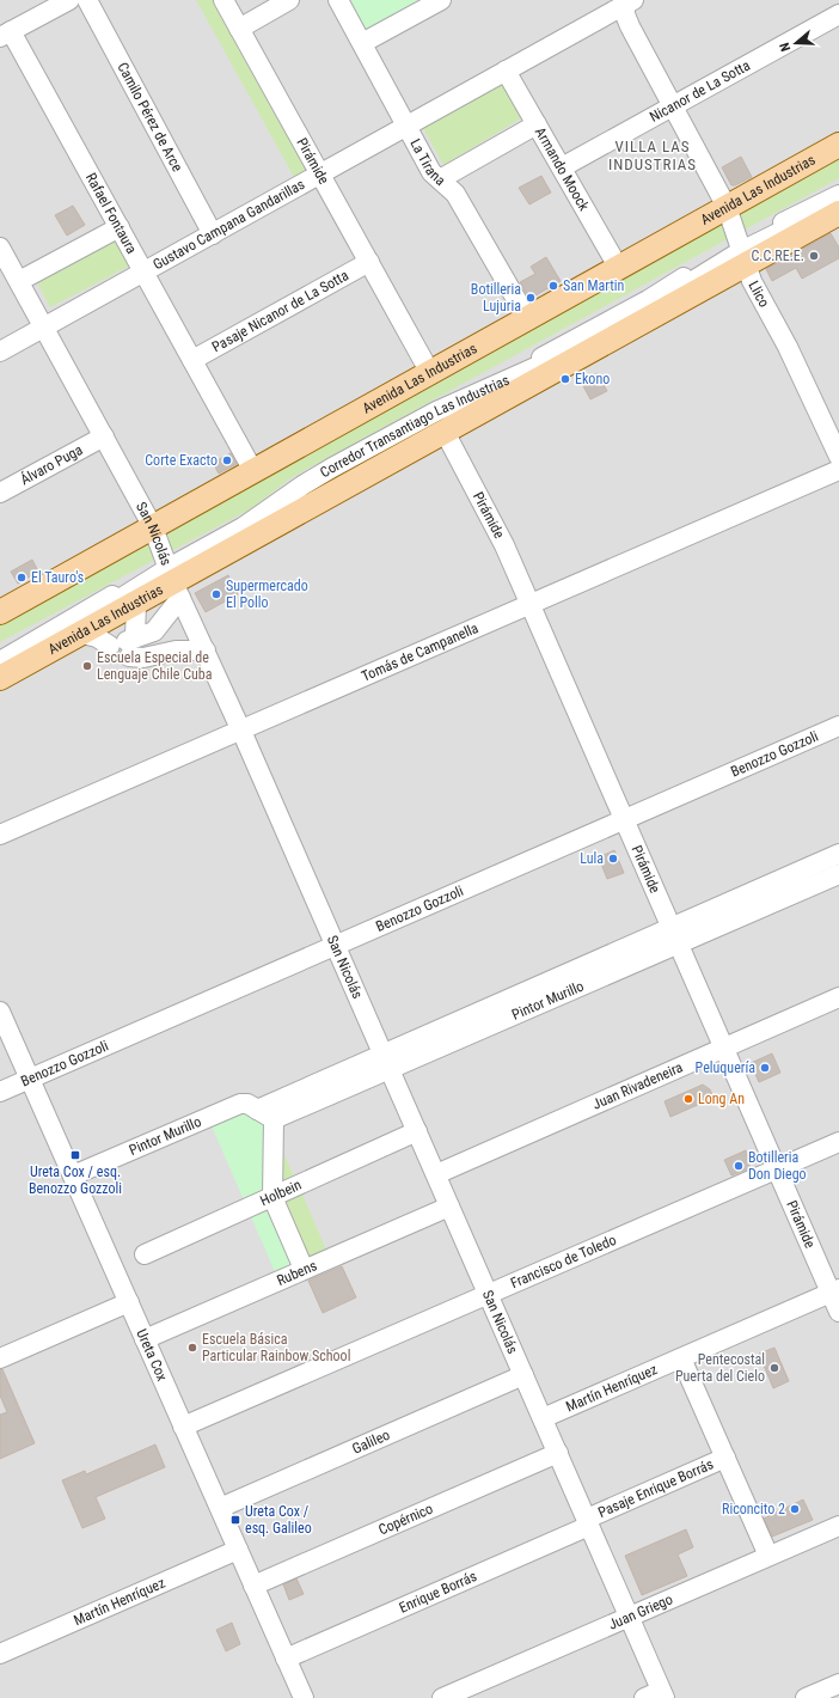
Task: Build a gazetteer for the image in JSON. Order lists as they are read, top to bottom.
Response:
{
  "streets": {
    "main road": ["Avenida Las Industrias"],
    "street": [
      "Nicanor de La Sotta",
      "Camilo Pérez de Arce",
      "La Tirana",
      "Pirámide",
      "Armando Moock",
      "Rafael Fontaura",
      "Gustavo Campana Gandarillas",
      "Llico",
      "Pasaje Nicanor de La Sotta",
      "Corredor Transantiago Las Industrias",
      "Álvaro Puga",
      "San Nicolás",
      "Tomás de Campanella",
      "Benozzo Gozzoli",
      "Pintor Murillo",
      "Juan Rivadeneira",
      "Holbein",
      "Francisco de Toledo",
      "Rubens",
      "Ureta Cox",
      "Martín Henríquez",
      "Galileo",
      "Pasaje Enrique Borrás",
      "Copérnico",
      "Enrique Borrás",
      "Juan Griego"
    ]
  },
  "crossings": [
    ["Nicanor de La Sotta", "Armando Moock"],
    ["Nicanor de La Sotta", "Llico"],
    ["Camilo Pérez de Arce", "Gustavo Campana Gandarillas"],
    ["La Tirana", "Avenida Las Industrias"],
    ["La Tirana", "Gustavo Campana Gandarillas"],
    ["Pirámide", "Avenida Las Industrias"],
    ["Pirámide", "Gustavo Campana Gandarillas"],
    ["Pirámide", "Pasaje Nicanor de La Sotta"],
    ["Pirámide", "Tomás de Campanella"],
    ["Pirámide", "Benozzo Gozzoli"],
    ["Pirámide", "Pintor Murillo"],
    ["Pirámide", "Juan Rivadeneira"],
    ["Pirámide", "Francisco de Toledo"],
    ["Pirámide", "Martín Henríquez"],
    ["Armando Moock", "Avenida Las Industrias"],
    ["Armando Moock", "Gustavo Campana Gandarillas"],
    ["Avenida Las Industrias", "Rafael Fontaura"],
    ["Avenida Las Industrias", "Llico"],
    ["Avenida Las Industrias", "Corredor Transantiago Las Industrias"],
    ["Avenida Las Industrias", "San Nicolás"],
    ["Rafael Fontaura", "Gustavo Campana Gandarillas"],
    ["Rafael Fontaura", "Pasaje Nicanor de La Sotta"],
    ["Gustavo Campana Gandarillas", "Llico"],
    ["Gustavo Campana Gandarillas", "San Nicolás"],
    ["Llico", "Corredor Transantiago Las Industrias"],
    ["Corredor Transantiago Las Industrias", "San Nicolás"],
    ["Álvaro Puga", "San Nicolás"],
    ["San Nicolás", "Tomás de Campanella"],
    ["San Nicolás", "Benozzo Gozzoli"],
    ["San Nicolás", "Pintor Murillo"],
    ["San Nicolás", "Juan Rivadeneira"],
    ["San Nicolás", "Holbein"],
    ["San Nicolás", "Francisco de Toledo"],
    ["San Nicolás", "Rubens"],
    ["San Nicolás", "Martín Henríquez"],
    ["San Nicolás", "Galileo"],
    ["San Nicolás", "Pasaje Enrique Borrás"],
    ["San Nicolás", "Copérnico"],
    ["San Nicolás", "Enrique Borrás"],
    ["San Nicolás", "Juan Griego"],
    ["Benozzo Gozzoli", "Ureta Cox"],
    ["Pintor Murillo", "Ureta Cox"],
    ["Francisco de Toledo", "Ureta Cox"],
    ["Rubens", "Ureta Cox"],
    ["Ureta Cox", "Martín Henríquez"],
    ["Ureta Cox", "Galileo"],
    ["Ureta Cox", "Copérnico"],
    ["Ureta Cox", "Enrique Borrás"],
    ["Pasaje Enrique Borrás", "Enrique Borrás"]
  ],
  "districts": ["VILLA LAS INDUSTRIAS"],
  "places": {
    "other": [
      "C.C.RE.E.",
      "San Martin",
      "Botilleria Lujuria",
      "Ekono",
      "Corte Exacto",
      "El Tauro's",
      "Supermercado El Pollo",
      "Escuela Especial de Lenguaje Chile Cuba",
      "Lula",
      "Peluquería",
      "Long An",
      "Botilleria Don Diego",
      "Escuela Básica Particular Rainbow School",
      "Pentecostal Puerta del Cielo",
      "Riconcito 2"
    ],
    "transit": ["Ureta Cox / esq. Benozzo Gozzoli", "Ureta Cox / esq. Galileo"]
  },
  "north": "left"
}
